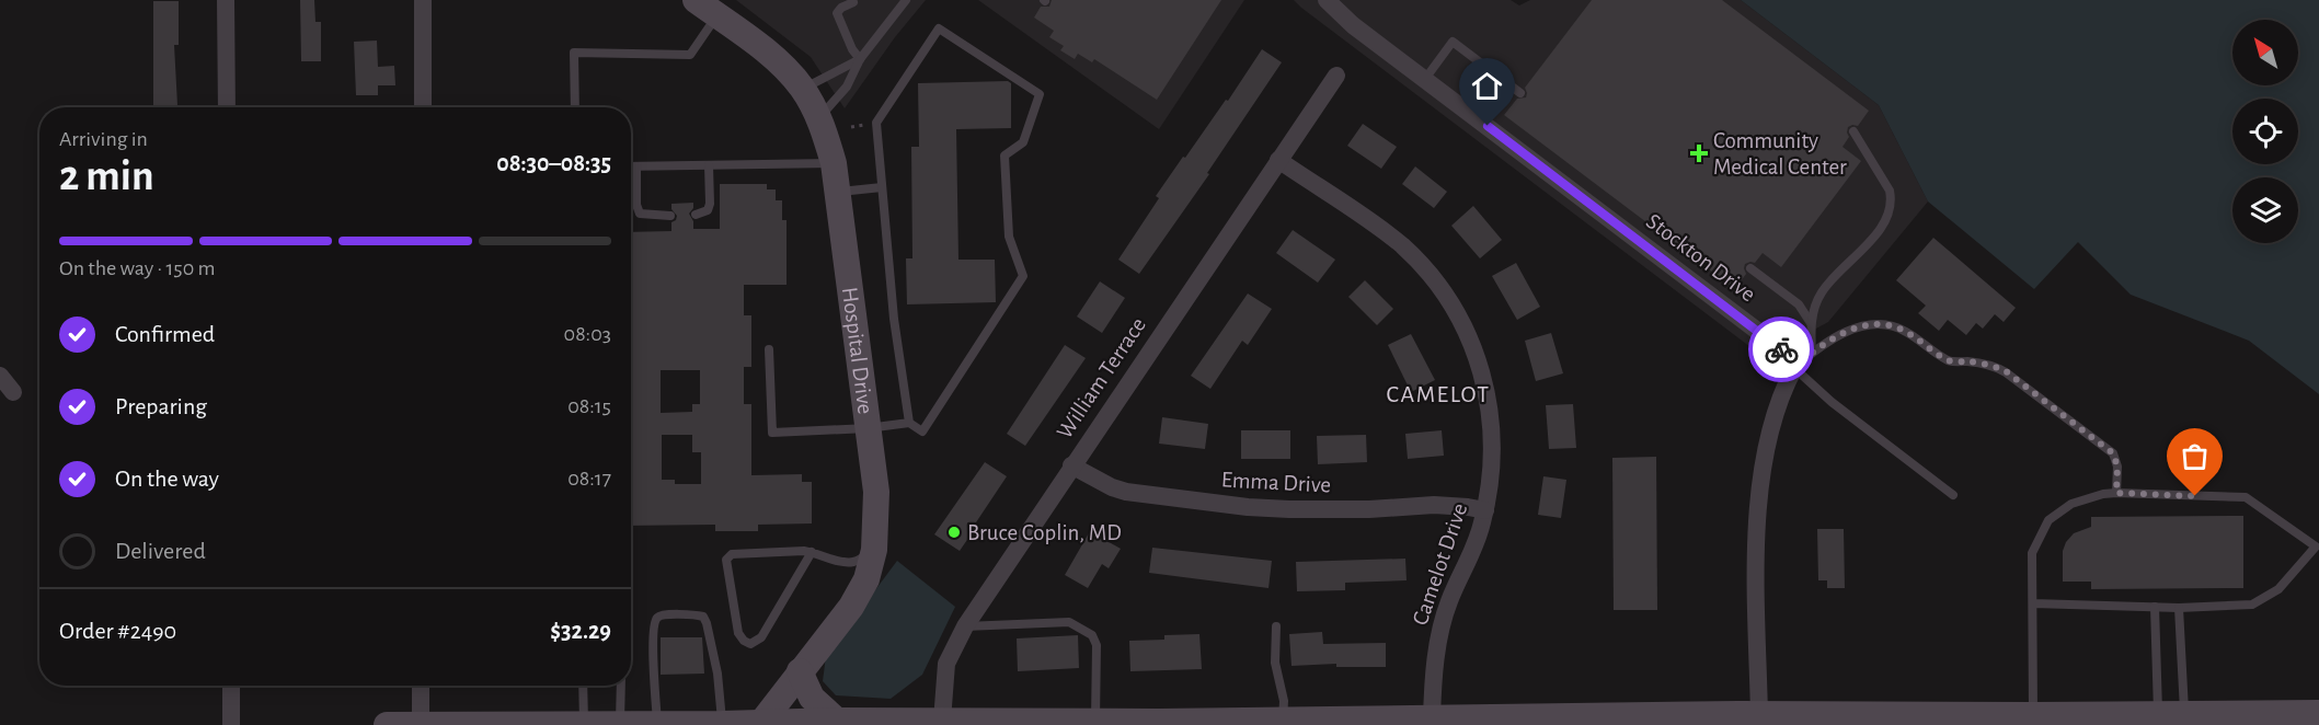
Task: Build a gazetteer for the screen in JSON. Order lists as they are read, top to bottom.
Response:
{
  "streets": {
    "main road": ["Hospital Drive"],
    "street": [
      "Stockton Drive",
      "William Terrace",
      "Emma Drive",
      "Camelot Drive"
    ]
  },
  "crossings": [
    ["William Terrace", "Emma Drive"],
    ["William Terrace", "Camelot Drive"],
    ["Emma Drive", "Camelot Drive"]
  ],
  "districts": ["CAMELOT"],
  "places": {
    "health": ["Community Medical Center"],
    "other": ["Bruce Coplin, MD"]
  },
  "north": "top left",
  "page": {
    "heading": ["2 min", "Arriving in", "08:30–08:35"],
    "panel": ["Order #2490", "$32.29"],
    "bar": "On the way · 150 m",
    "list": [
      ["Confirmed", "08:03"],
      ["Preparing", "08:15"],
      ["On the way", "08:17"],
      "Delivered"
    ]
  }
}
